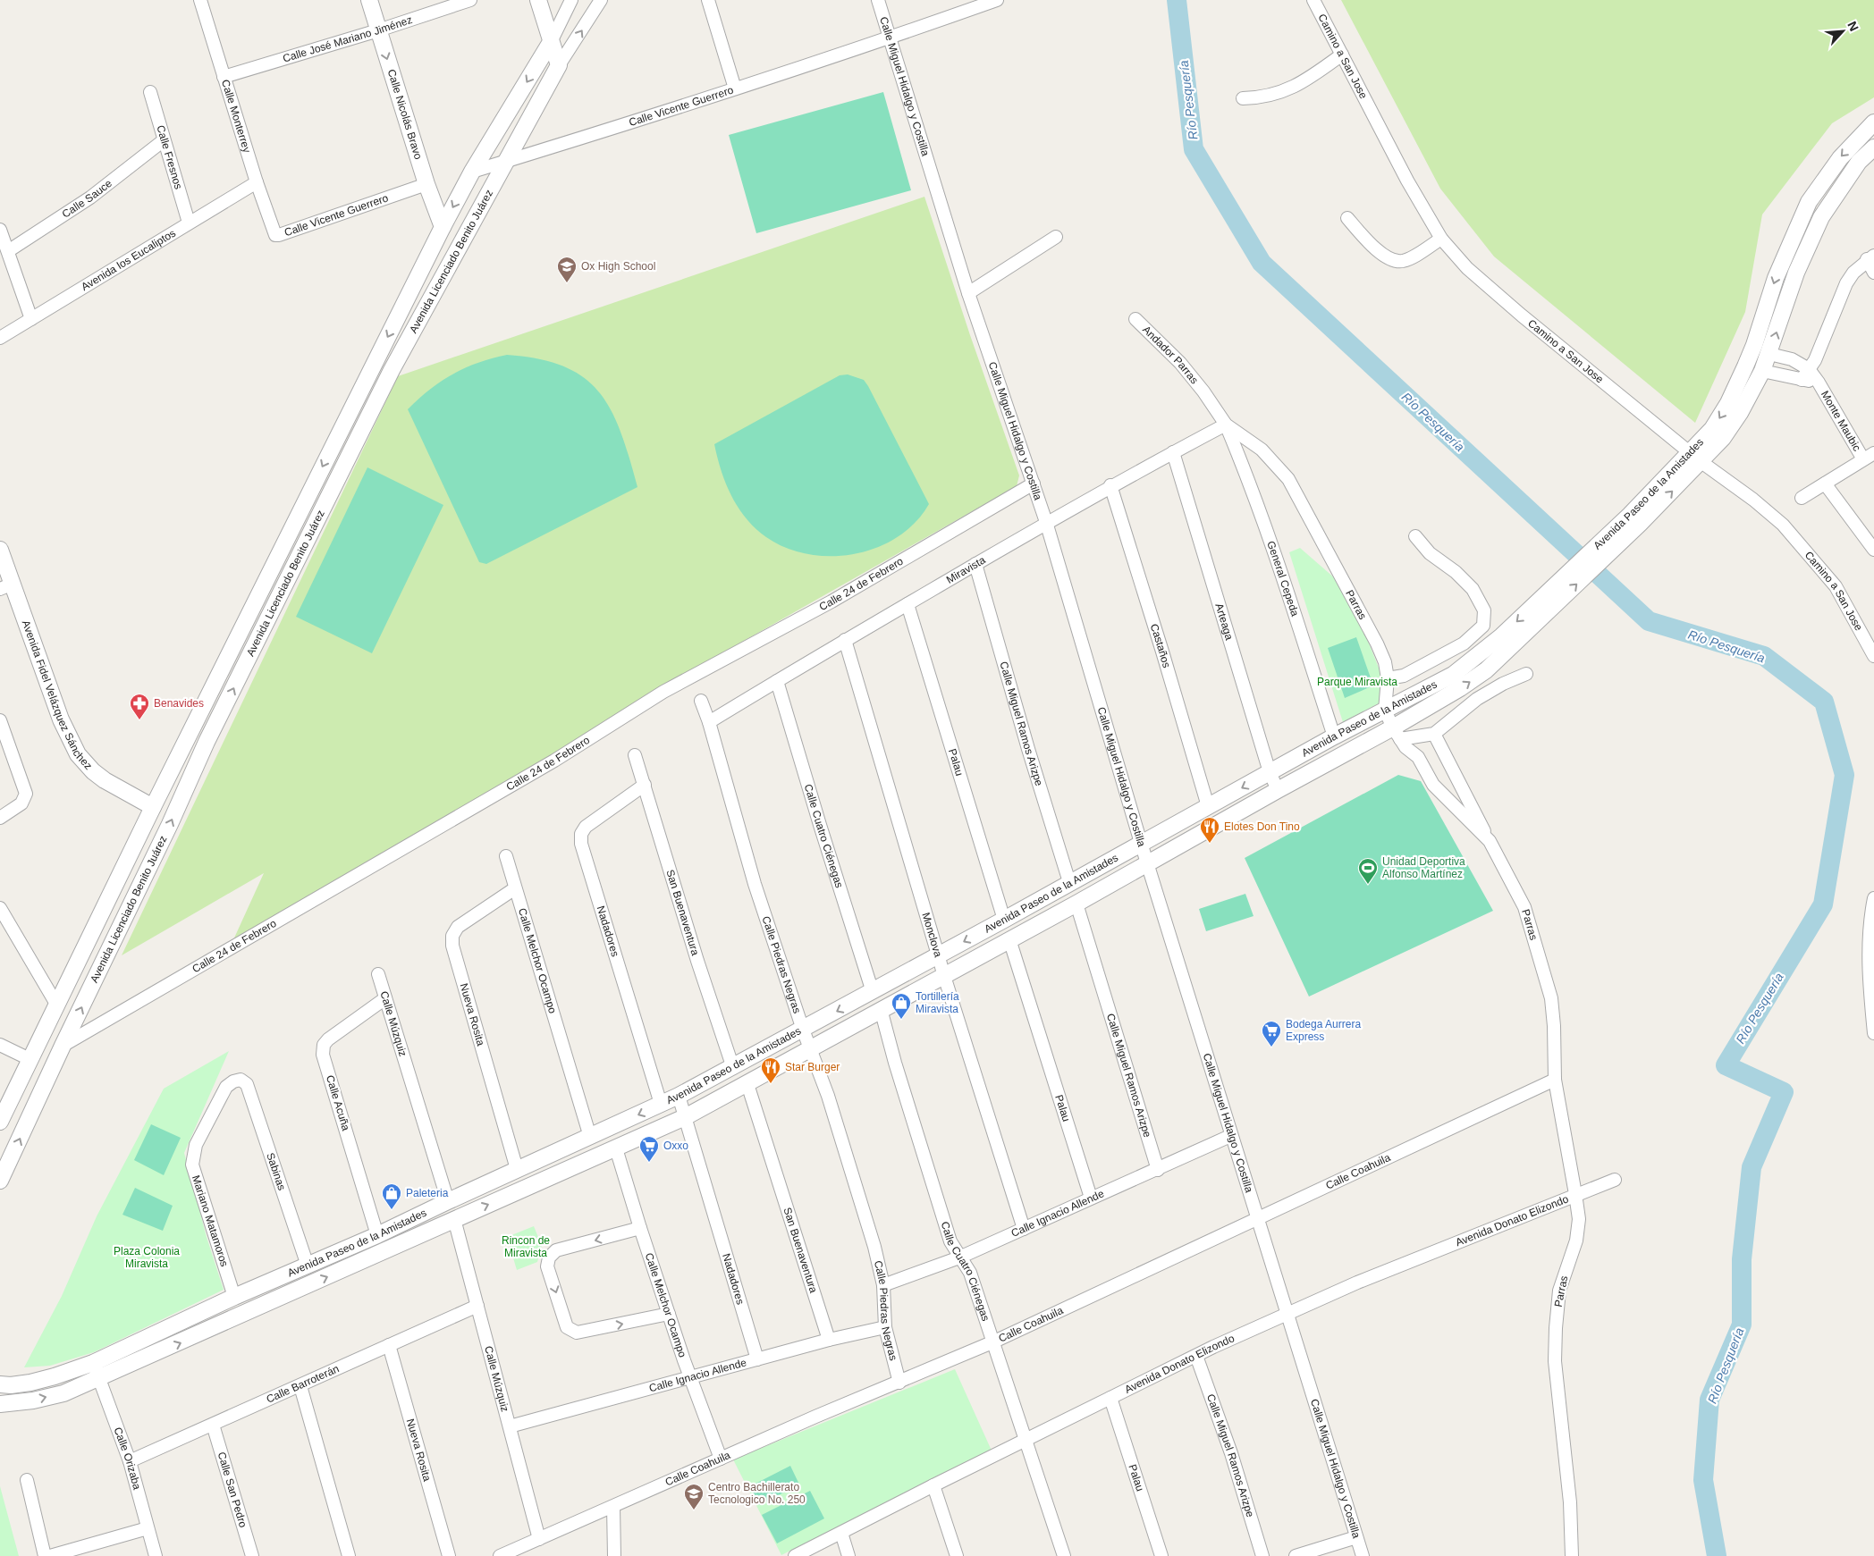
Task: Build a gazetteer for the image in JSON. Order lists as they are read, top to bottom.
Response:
{
  "streets": {
    "street": [
      "Calle José Mariano Jiménez",
      "Camino a San Jose",
      "Calle Miguel Hidalgo y Costilla",
      "Calle Vicente Guerrero",
      "Calle Nicolás Bravo",
      "Calle Monterrey",
      "Calle Fresnos",
      "Calle Sauce",
      "Avenida los Eucaliptos",
      "Avenida Licenciado Benito Juárez",
      "Andador Parras",
      "Monte Maubic",
      "Avenida Paseo de la Amistades",
      "Miravista",
      "General Cepeda",
      "Calle 24 de Febrero",
      "Parras",
      "Arteaga",
      "Castaños",
      "Avenida Fidel Velázquez Sánchez",
      "Calle Miguel Ramos Arizpe",
      "Palau",
      "Calle Cuatro Ciénegas",
      "San Buenaventura",
      "Nadadores",
      "Monclova",
      "Calle Melchor Ocampo",
      "Calle Piedras Negras",
      "Nueva Rosita",
      "Calle Múzquiz",
      "Calle Acuña",
      "Sabinas",
      "Calle Coahuila",
      "Calle Ignacio Allende",
      "Avenida Donato Elizondo",
      "Mariano Matamoros",
      "Calle Barroterán",
      "Calle Orizaba",
      "Calle San Pedro"
    ]
  },
  "crossings": [
    ["Calle José Mariano Jiménez", "Calle Nicolás Bravo"],
    ["Calle José Mariano Jiménez", "Calle Monterrey"],
    ["Camino a San Jose", "Avenida Paseo de la Amistades"],
    ["Calle Miguel Hidalgo y Costilla", "Calle Vicente Guerrero"],
    ["Calle Miguel Hidalgo y Costilla", "Avenida Paseo de la Amistades"],
    ["Calle Miguel Hidalgo y Costilla", "Miravista"],
    ["Calle Miguel Hidalgo y Costilla", "Calle 24 de Febrero"],
    ["Calle Miguel Hidalgo y Costilla", "Calle Coahuila"],
    ["Calle Miguel Hidalgo y Costilla", "Calle Ignacio Allende"],
    ["Calle Miguel Hidalgo y Costilla", "Avenida Donato Elizondo"],
    ["Calle Vicente Guerrero", "Calle Nicolás Bravo"],
    ["Calle Vicente Guerrero", "Calle Monterrey"],
    ["Calle Vicente Guerrero", "Avenida Licenciado Benito Juárez"],
    ["Calle Nicolás Bravo", "Avenida Licenciado Benito Juárez"],
    ["Calle Monterrey", "Avenida los Eucaliptos"],
    ["Calle Fresnos", "Calle Sauce"],
    ["Calle Fresnos", "Avenida los Eucaliptos"],
    ["Avenida Licenciado Benito Juárez", "Calle 24 de Febrero"],
    ["Avenida Licenciado Benito Juárez", "Avenida Fidel Velázquez Sánchez"],
    ["Andador Parras", "Parras"],
    ["Monte Maubic", "Avenida Paseo de la Amistades"],
    ["Avenida Paseo de la Amistades", "General Cepeda"],
    ["Avenida Paseo de la Amistades", "Parras"],
    ["Avenida Paseo de la Amistades", "Arteaga"],
    ["Avenida Paseo de la Amistades", "Castaños"],
    ["Avenida Paseo de la Amistades", "Calle Miguel Ramos Arizpe"],
    ["Avenida Paseo de la Amistades", "Palau"],
    ["Avenida Paseo de la Amistades", "Calle Cuatro Ciénegas"],
    ["Avenida Paseo de la Amistades", "San Buenaventura"],
    ["Avenida Paseo de la Amistades", "Nadadores"],
    ["Avenida Paseo de la Amistades", "Monclova"],
    ["Avenida Paseo de la Amistades", "Calle Melchor Ocampo"],
    ["Avenida Paseo de la Amistades", "Calle Piedras Negras"],
    ["Avenida Paseo de la Amistades", "Nueva Rosita"],
    ["Avenida Paseo de la Amistades", "Calle Múzquiz"],
    ["Avenida Paseo de la Amistades", "Calle Acuña"],
    ["Avenida Paseo de la Amistades", "Sabinas"],
    ["Avenida Paseo de la Amistades", "Mariano Matamoros"],
    ["Avenida Paseo de la Amistades", "Calle Orizaba"],
    ["Miravista", "General Cepeda"],
    ["Miravista", "Parras"],
    ["Miravista", "Arteaga"],
    ["Miravista", "Castaños"],
    ["Miravista", "Calle Miguel Ramos Arizpe"],
    ["Miravista", "Palau"],
    ["Miravista", "Calle Cuatro Ciénegas"],
    ["Miravista", "Monclova"],
    ["Miravista", "Calle Piedras Negras"],
    ["General Cepeda", "Parras"],
    ["Parras", "Calle Coahuila"],
    ["Parras", "Avenida Donato Elizondo"],
    ["Calle Miguel Ramos Arizpe", "Calle Ignacio Allende"],
    ["Calle Miguel Ramos Arizpe", "Avenida Donato Elizondo"],
    ["Palau", "Calle Ignacio Allende"],
    ["Palau", "Avenida Donato Elizondo"],
    ["Calle Cuatro Ciénegas", "Calle Coahuila"],
    ["Calle Cuatro Ciénegas", "Calle Ignacio Allende"],
    ["Calle Cuatro Ciénegas", "Avenida Donato Elizondo"],
    ["San Buenaventura", "Nadadores"],
    ["San Buenaventura", "Calle Ignacio Allende"],
    ["Nadadores", "Calle Ignacio Allende"],
    ["Monclova", "Calle Ignacio Allende"],
    ["Calle Melchor Ocampo", "Nueva Rosita"],
    ["Calle Melchor Ocampo", "Calle Coahuila"],
    ["Calle Melchor Ocampo", "Calle Ignacio Allende"],
    ["Calle Piedras Negras", "Calle Coahuila"],
    ["Calle Piedras Negras", "Calle Ignacio Allende"],
    ["Nueva Rosita", "Calle Barroterán"],
    ["Calle Múzquiz", "Calle Acuña"],
    ["Calle Múzquiz", "Calle Coahuila"],
    ["Calle Múzquiz", "Calle Ignacio Allende"],
    ["Calle Múzquiz", "Calle Barroterán"],
    ["Sabinas", "Mariano Matamoros"],
    ["Calle Barroterán", "Calle Orizaba"],
    ["Calle Barroterán", "Calle San Pedro"]
  ],
  "one_way": ["Calle Nicolás Bravo"],
  "water": ["Río Pesquería"],
  "parks": ["Parque Miravista", "Rincon de Miravista", "Plaza Colonia Miravista"],
  "places": {
    "school or university": ["Ox High School", "Centro Bachillerato Tecnologico No. 250"],
    "pharmacy": ["Benavides"],
    "restaurant": ["Elotes Don Tino", "Star Burger"],
    "sports": ["Unidad Deportiva Alfonso Martínez"],
    "shop": ["Tortillería Miravista", "Paleteria"],
    "supermarket": ["Bodega Aurrera Express", "Oxxo"]
  },
  "north": "top right"
}
